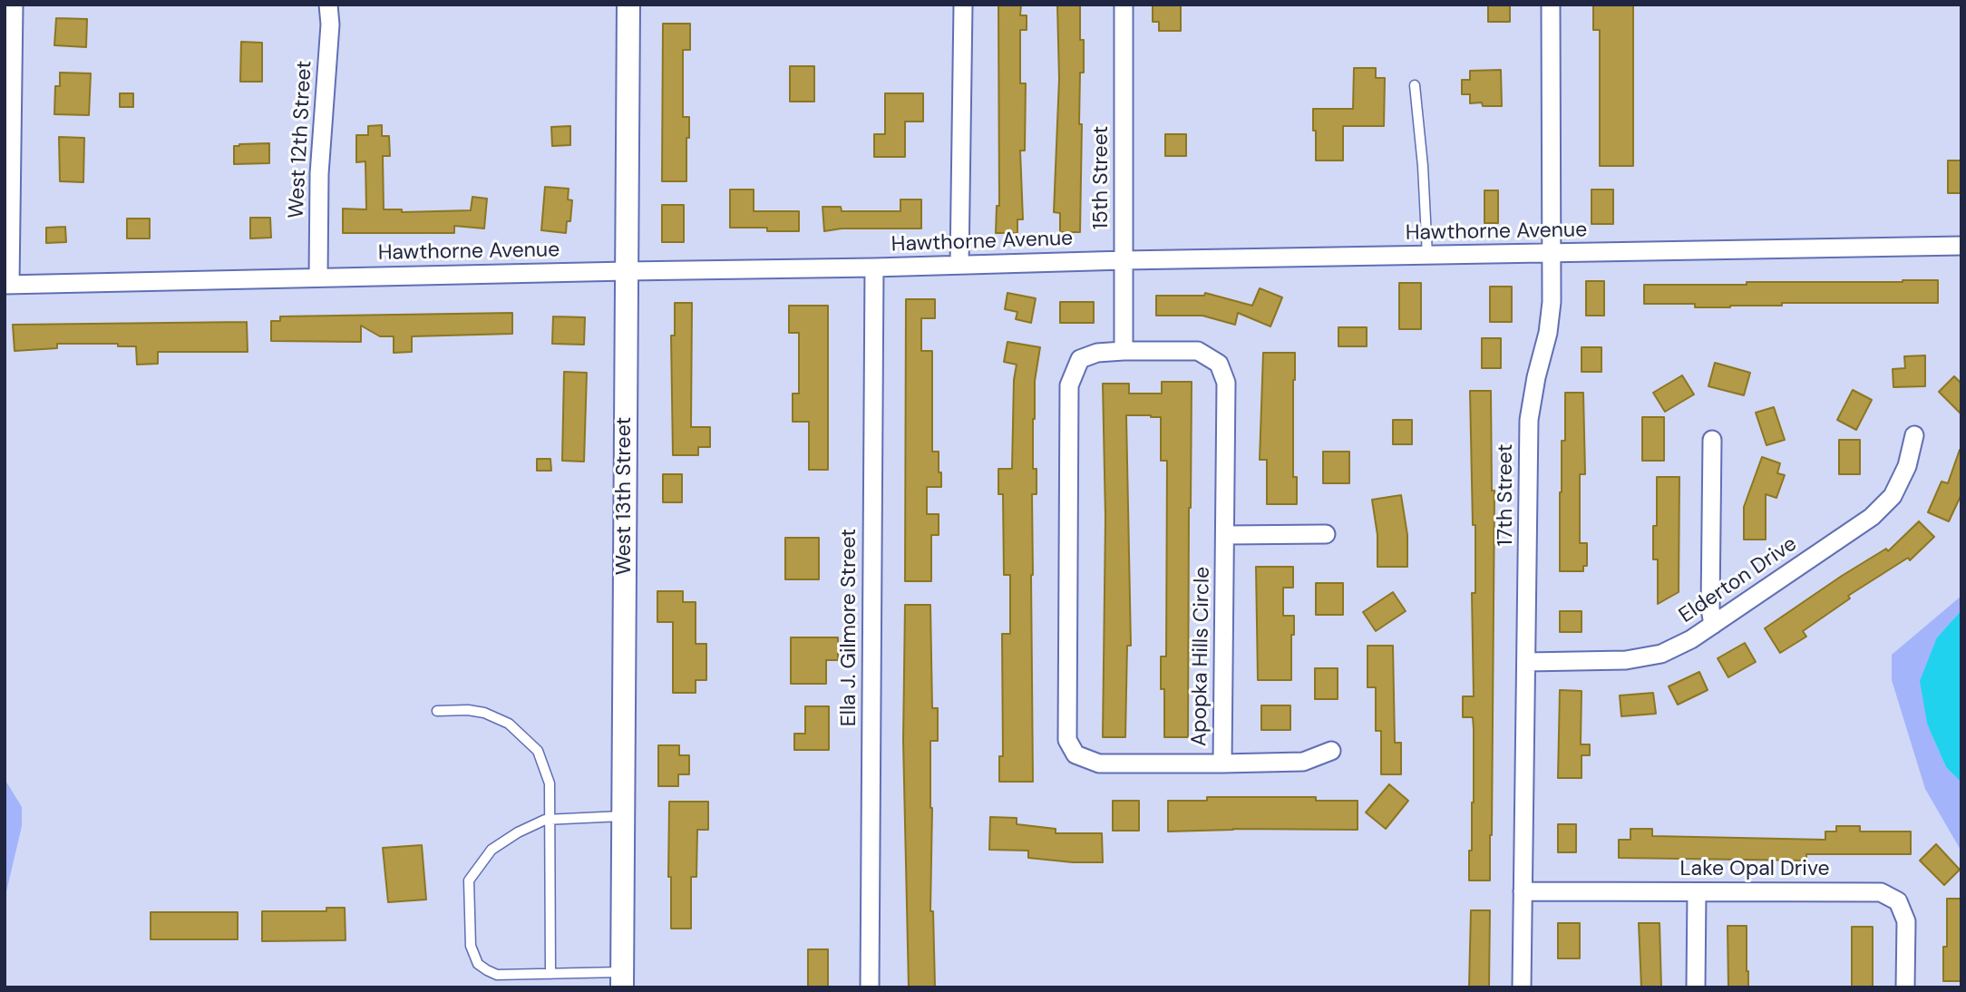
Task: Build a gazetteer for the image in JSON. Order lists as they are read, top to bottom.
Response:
{
  "streets": {
    "street": [
      "West 12th Street",
      "15th Street",
      "Hawthorne Avenue",
      "17th Street",
      "West 13th Street",
      "Elderton Drive",
      "Ella J. Gilmore Street",
      "Apopka Hills Circle",
      "Lake Opal Drive"
    ]
  },
  "crossings": [
    ["West 12th Street", "Hawthorne Avenue"],
    ["15th Street", "Hawthorne Avenue"],
    ["15th Street", "Apopka Hills Circle"],
    ["Hawthorne Avenue", "17th Street"],
    ["Hawthorne Avenue", "West 13th Street"],
    ["Hawthorne Avenue", "Ella J. Gilmore Street"],
    ["17th Street", "Elderton Drive"],
    ["17th Street", "Lake Opal Drive"]
  ]
}
